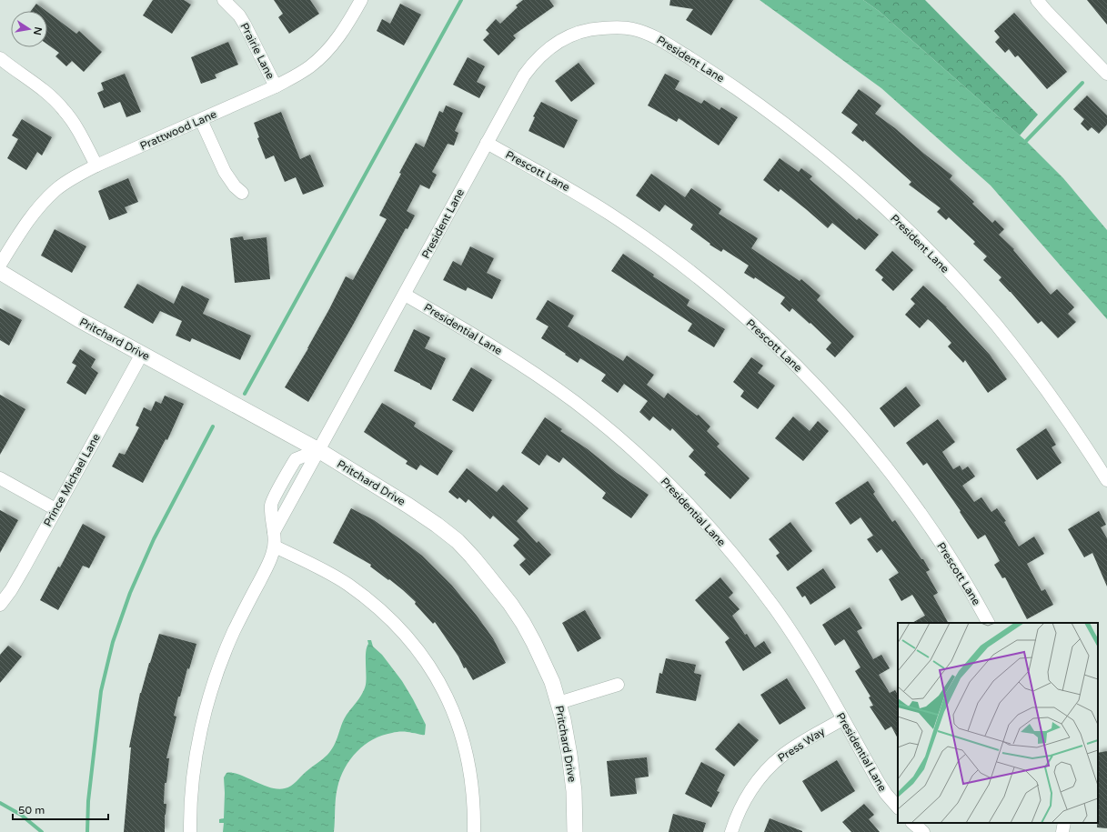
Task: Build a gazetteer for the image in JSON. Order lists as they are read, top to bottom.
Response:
{
  "streets": {
    "street": [
      "Prairie Lane",
      "President Lane",
      "Prattwood Lane",
      "Prescott Lane",
      "Presidential Lane",
      "Pritchard Drive",
      "Prince Michael Lane",
      "Press Way"
    ]
  },
  "crossings": [
    ["Prairie Lane", "Prattwood Lane"],
    ["President Lane", "Prescott Lane"],
    ["President Lane", "Presidential Lane"],
    ["President Lane", "Pritchard Drive"],
    ["Presidential Lane", "Press Way"],
    ["Pritchard Drive", "Prince Michael Lane"]
  ],
  "scale_bar": "50 m",
  "north": "right"
}
